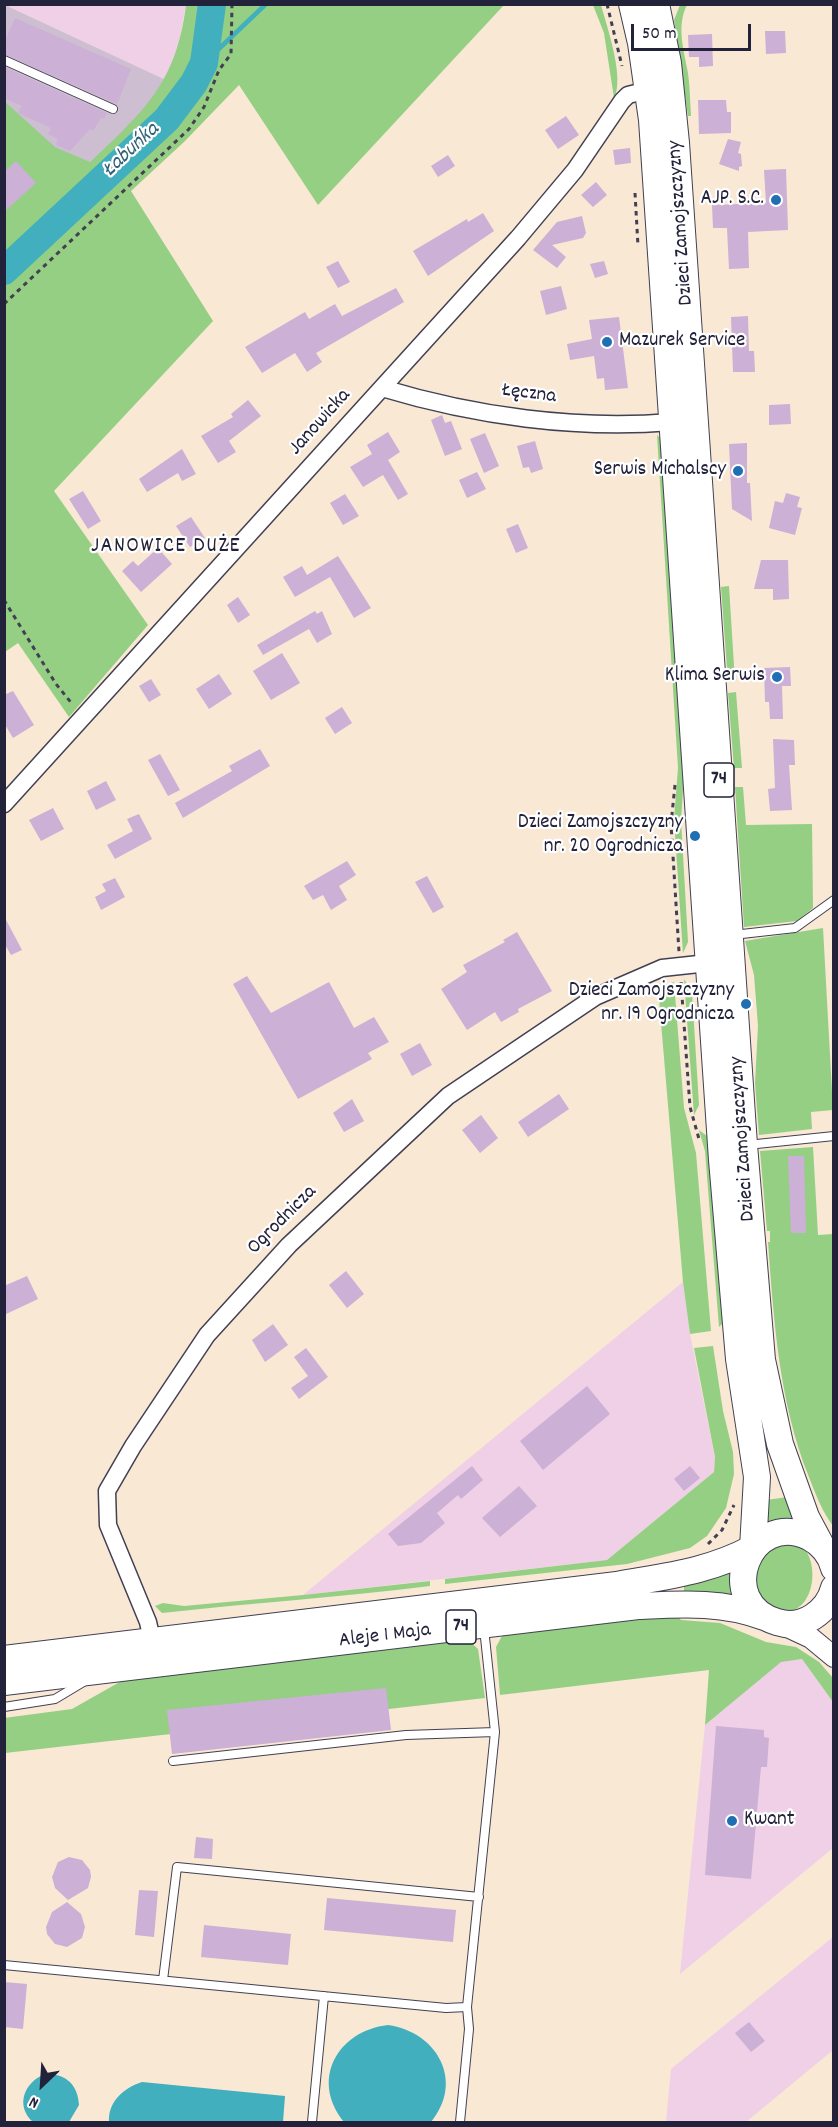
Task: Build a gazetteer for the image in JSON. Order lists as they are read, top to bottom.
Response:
{
  "streets": {
    "main road": ["Dzieci Zamojszczyzny", "74", "Aleje 1 Maja"],
    "street": ["Łęczna", "Janowicka", "Ogrodnicza"]
  },
  "crossings": [
    ["Dzieci Zamojszczyzny", "Łęczna"],
    ["Dzieci Zamojszczyzny", "Janowicka"],
    ["Dzieci Zamojszczyzny", "74"],
    ["Dzieci Zamojszczyzny", "Ogrodnicza"],
    ["Dzieci Zamojszczyzny", "Aleje 1 Maja"],
    ["Łęczna", "Janowicka"],
    ["74", "Aleje 1 Maja"],
    ["Ogrodnicza", "Aleje 1 Maja"]
  ],
  "districts": ["JANOWICE DUŻE"],
  "water": ["Łabuńka"],
  "places": [
    "AJP. S.C.",
    "Mazurek Service",
    "Serwis Michalscy",
    "Klima Serwis",
    "Dzieci Zamojszczyzny nr. 20 Ogrodnicza",
    "Dzieci Zamojszczyzny nr. 19 Ogrodnicza",
    "Kwant"
  ],
  "scale_bar": "50 m",
  "north": "bottom left"
}
